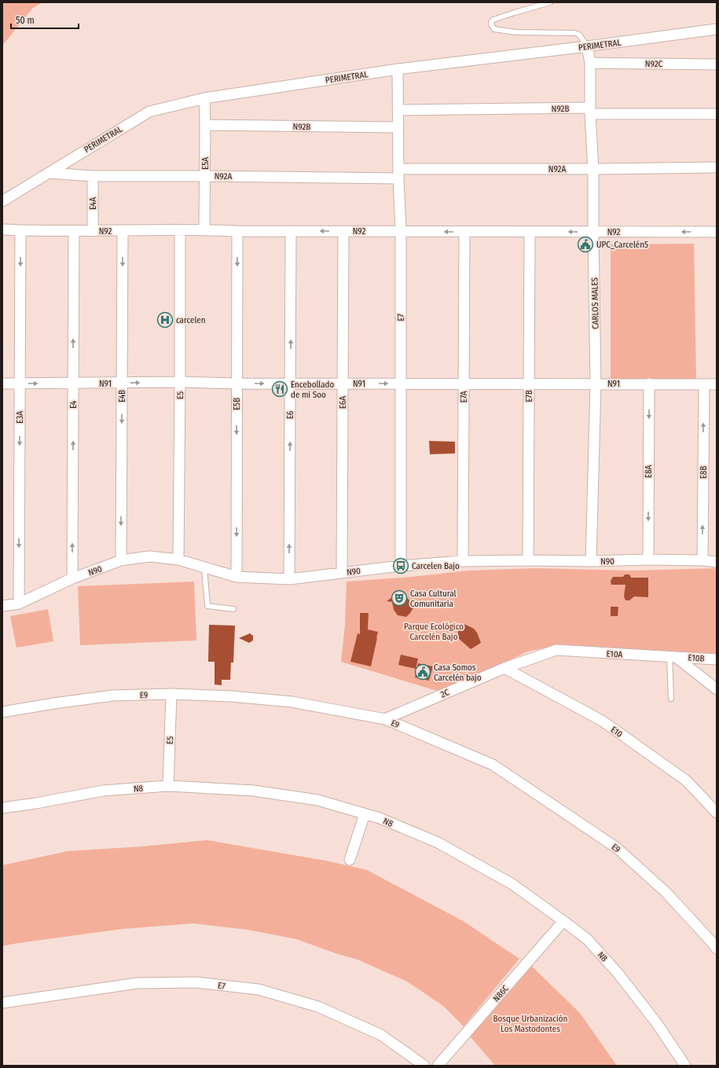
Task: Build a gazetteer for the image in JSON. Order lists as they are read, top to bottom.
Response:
{
  "streets": {
    "street": [
      "PERIMETRAL",
      "N92C",
      "N92B",
      "E5A",
      "N92A",
      "E4A",
      "N92",
      "CARLOS MALES",
      "E7",
      "N91",
      "E5",
      "E4B",
      "E7B",
      "E7A",
      "E6A",
      "E5B",
      "E4",
      "E6",
      "E3A",
      "E8A",
      "E8B",
      "N90",
      "E10A",
      "E10B",
      "2C",
      "E9",
      "E10",
      "N8",
      "N86C"
    ]
  },
  "crossings": [
    ["PERIMETRAL", "E5A"],
    ["PERIMETRAL", "N92A"],
    ["PERIMETRAL", "CARLOS MALES"],
    ["PERIMETRAL", "E7"],
    ["N92C", "CARLOS MALES"],
    ["N92B", "E5A"],
    ["N92B", "CARLOS MALES"],
    ["N92B", "E7"],
    ["E5A", "N92A"],
    ["E5A", "N92"],
    ["N92A", "E4A"],
    ["N92A", "CARLOS MALES"],
    ["N92A", "E7"],
    ["E4A", "N92"],
    ["N92", "CARLOS MALES"],
    ["N92", "E7"],
    ["N92", "E5"],
    ["N92", "E4B"],
    ["N92", "E7B"],
    ["N92", "E7A"],
    ["N92", "E6A"],
    ["N92", "E5B"],
    ["N92", "E4"],
    ["N92", "E6"],
    ["N92", "E3A"],
    ["CARLOS MALES", "N91"],
    ["CARLOS MALES", "N90"],
    ["E7", "N91"],
    ["E7", "N90"],
    ["N91", "E5"],
    ["N91", "E4B"],
    ["N91", "E7B"],
    ["N91", "E7A"],
    ["N91", "E6A"],
    ["N91", "E5B"],
    ["N91", "E4"],
    ["N91", "E6"],
    ["N91", "E3A"],
    ["N91", "E8A"],
    ["N91", "E8B"],
    ["E5", "N90"],
    ["E5", "E9"],
    ["E5", "N8"],
    ["E4B", "N90"],
    ["E7B", "N90"],
    ["E7A", "N90"],
    ["E6A", "N90"],
    ["E5B", "N90"],
    ["E4", "N90"],
    ["E6", "N90"],
    ["E3A", "N90"],
    ["E8A", "N90"],
    ["E8B", "N90"],
    ["E10A", "E10B"],
    ["E10A", "2C"],
    ["E10A", "E10"],
    ["2C", "E9"],
    ["2C", "E10"],
    ["N8", "N86C"]
  ],
  "one_way": [
    "N92",
    "E4B",
    "E5B",
    "E4",
    "E6",
    "E3A",
    "E8A",
    "E8B"
  ],
  "parks": ["Parque Ecológico Carcelén Bajo", "Bosque Urbanización Los Mastodontes"],
  "places": {
    "public building": ["UPC_Carcelén5", "Casa Somos Carcelén bajo"],
    "hospital": ["carcelen"],
    "restaurant": ["Encebollado de mi Soo"],
    "bus stop": ["Carcelen Bajo"],
    "theatre": ["Casa Cultural Comunitaria"]
  },
  "scale_bar": "50 m"
}
